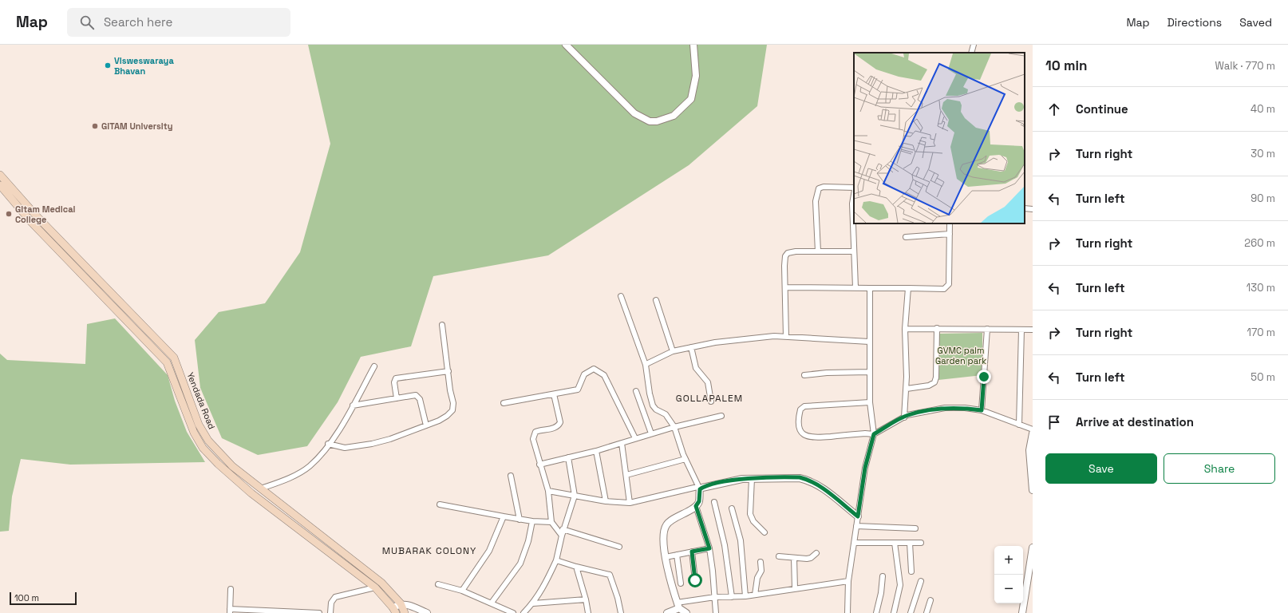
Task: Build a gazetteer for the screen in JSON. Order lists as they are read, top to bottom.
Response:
{
  "streets": {
    "main road": ["Yendada Road"]
  },
  "districts": ["GOLLAPALEM", "MUBARAK COLONY"],
  "parks": ["GVMC palm Garden park"],
  "places": ["Visweswaraya Bhavan", "GITAM University", "Gitam Medical College"],
  "scale_bar": "100 m",
  "page": {
    "header": "Map",
    "search": "Search here",
    "nav": ["Map", "Directions", "Saved"],
    "heading": ["10 min", "Walk · 770 m"],
    "list": [
      ["Continue", "40 m"],
      ["Turn right", "30 m"],
      ["Turn left", "90 m"],
      ["Turn right", "260 m"],
      ["Turn left", "130 m"],
      ["Turn right", "170 m"],
      ["Turn left", "50 m"],
      "Arrive at destination"
    ],
    "buttons": ["Save", "Share"],
    "map_buttons": ["+", "−"],
    "scale": "100 m"
  }
}
